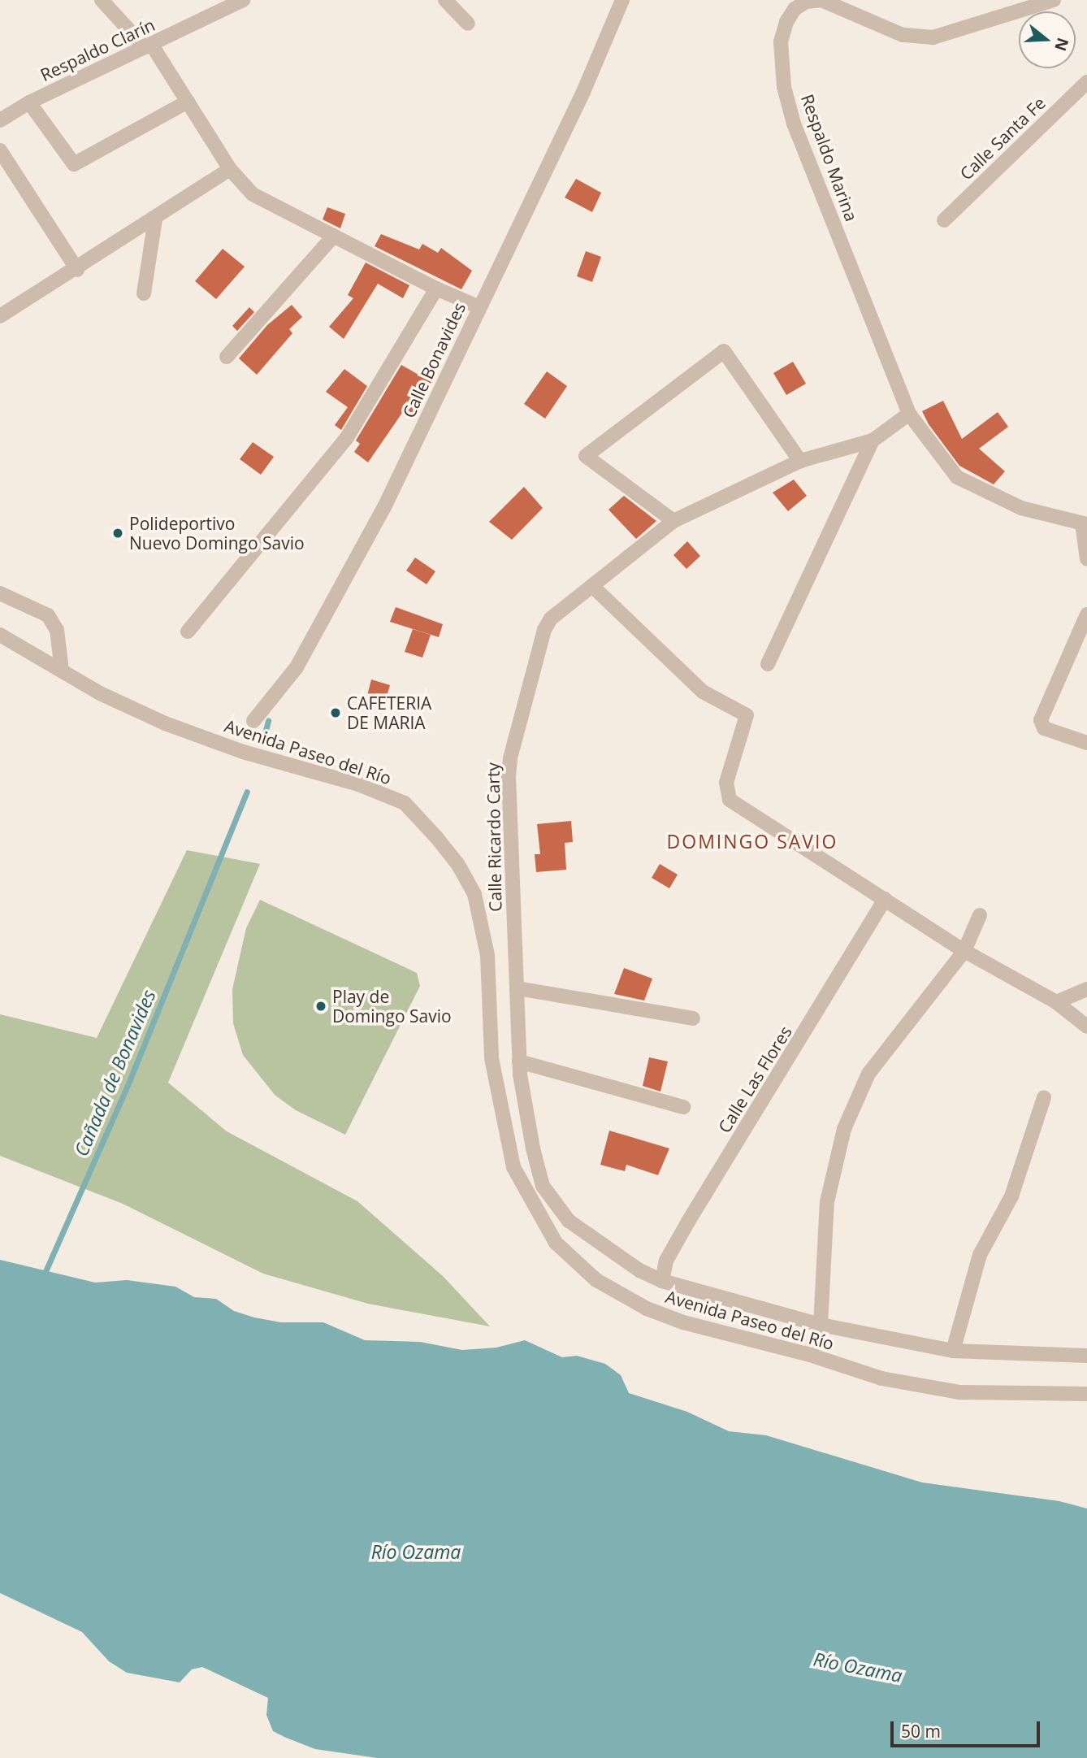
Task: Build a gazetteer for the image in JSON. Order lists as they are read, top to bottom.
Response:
{
  "streets": {
    "street": [
      "Respaldo Clarín",
      "Calle Santa Fe",
      "Respaldo Marina",
      "Calle Bonavides",
      "Avenida Paseo del Río",
      "Calle Ricardo Carty",
      "Calle Las Flores"
    ]
  },
  "crossings": [
    ["Respaldo Marina", "Calle Ricardo Carty"],
    ["Avenida Paseo del Río", "Calle Ricardo Carty"],
    ["Avenida Paseo del Río", "Calle Las Flores"],
    ["Calle Ricardo Carty", "Calle Las Flores"]
  ],
  "districts": ["DOMINGO SAVIO"],
  "water": ["Cañada de Bonavides", "Río Ozama"],
  "places": ["Polideportivo Nuevo Domingo Savio", "CAFETERIA DE MARIA", "Play de Domingo Savio"],
  "scale_bar": "50 m",
  "north": "right"
}
